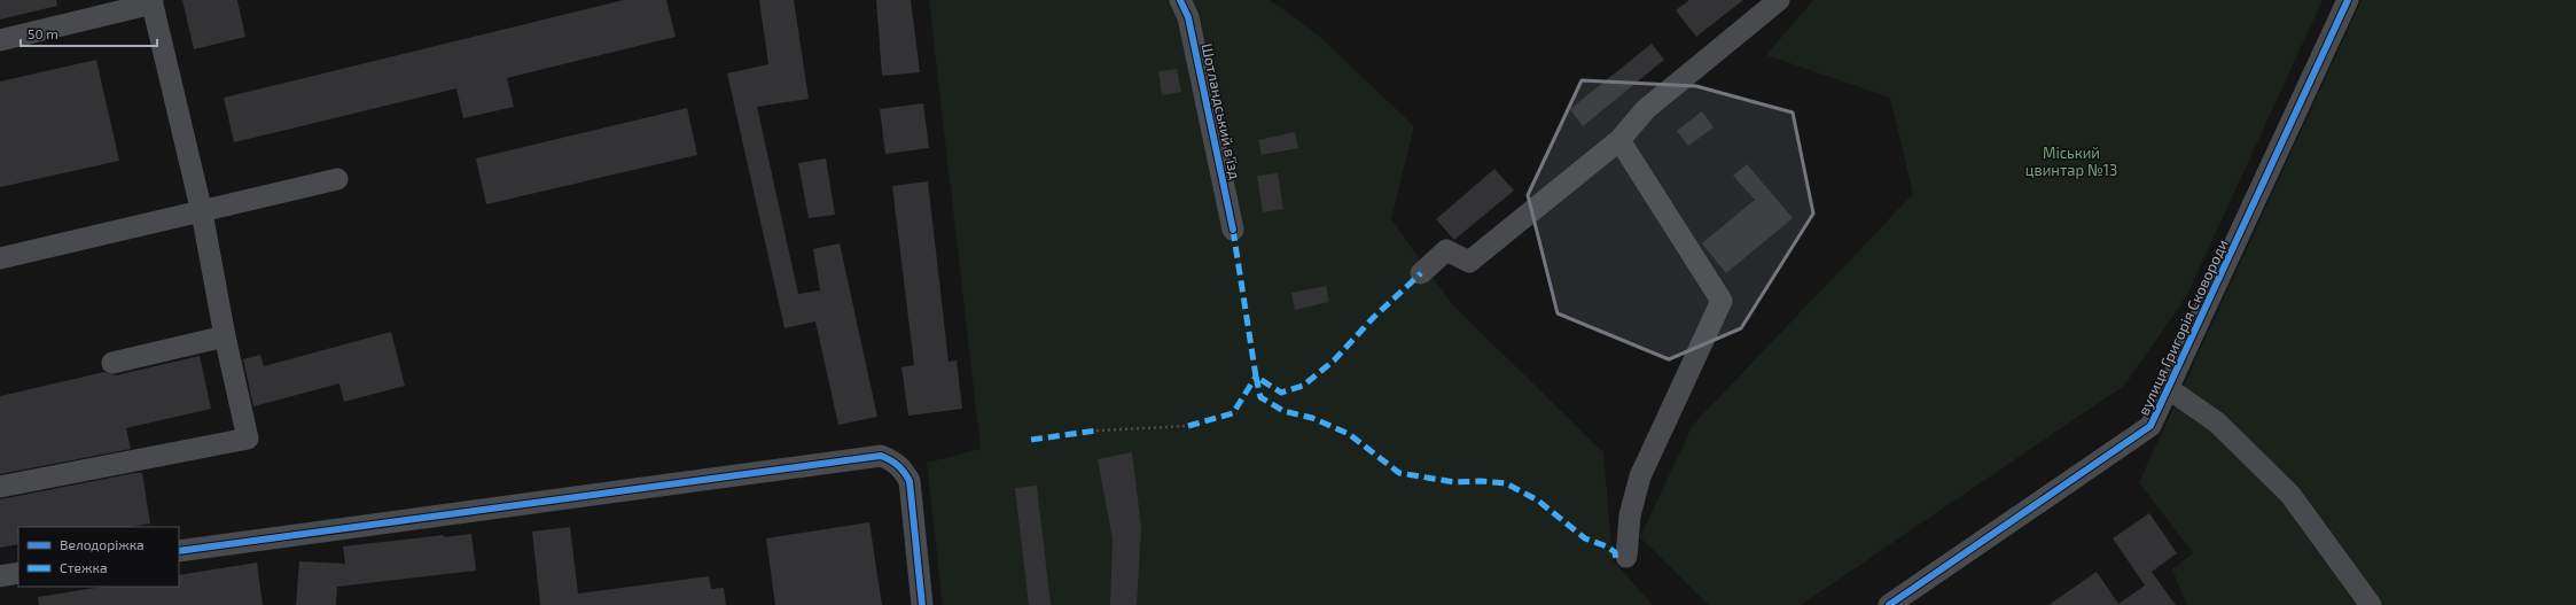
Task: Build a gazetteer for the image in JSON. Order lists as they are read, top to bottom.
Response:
{
  "streets": {
    "street": ["Шотландський в'їзд", "вулиця Григорія Сковороди"]
  },
  "parks": ["Міський цвинтар №13"],
  "legend": ["Велодоріжка", "Стежка"],
  "scale_bar": "50 m"
}
